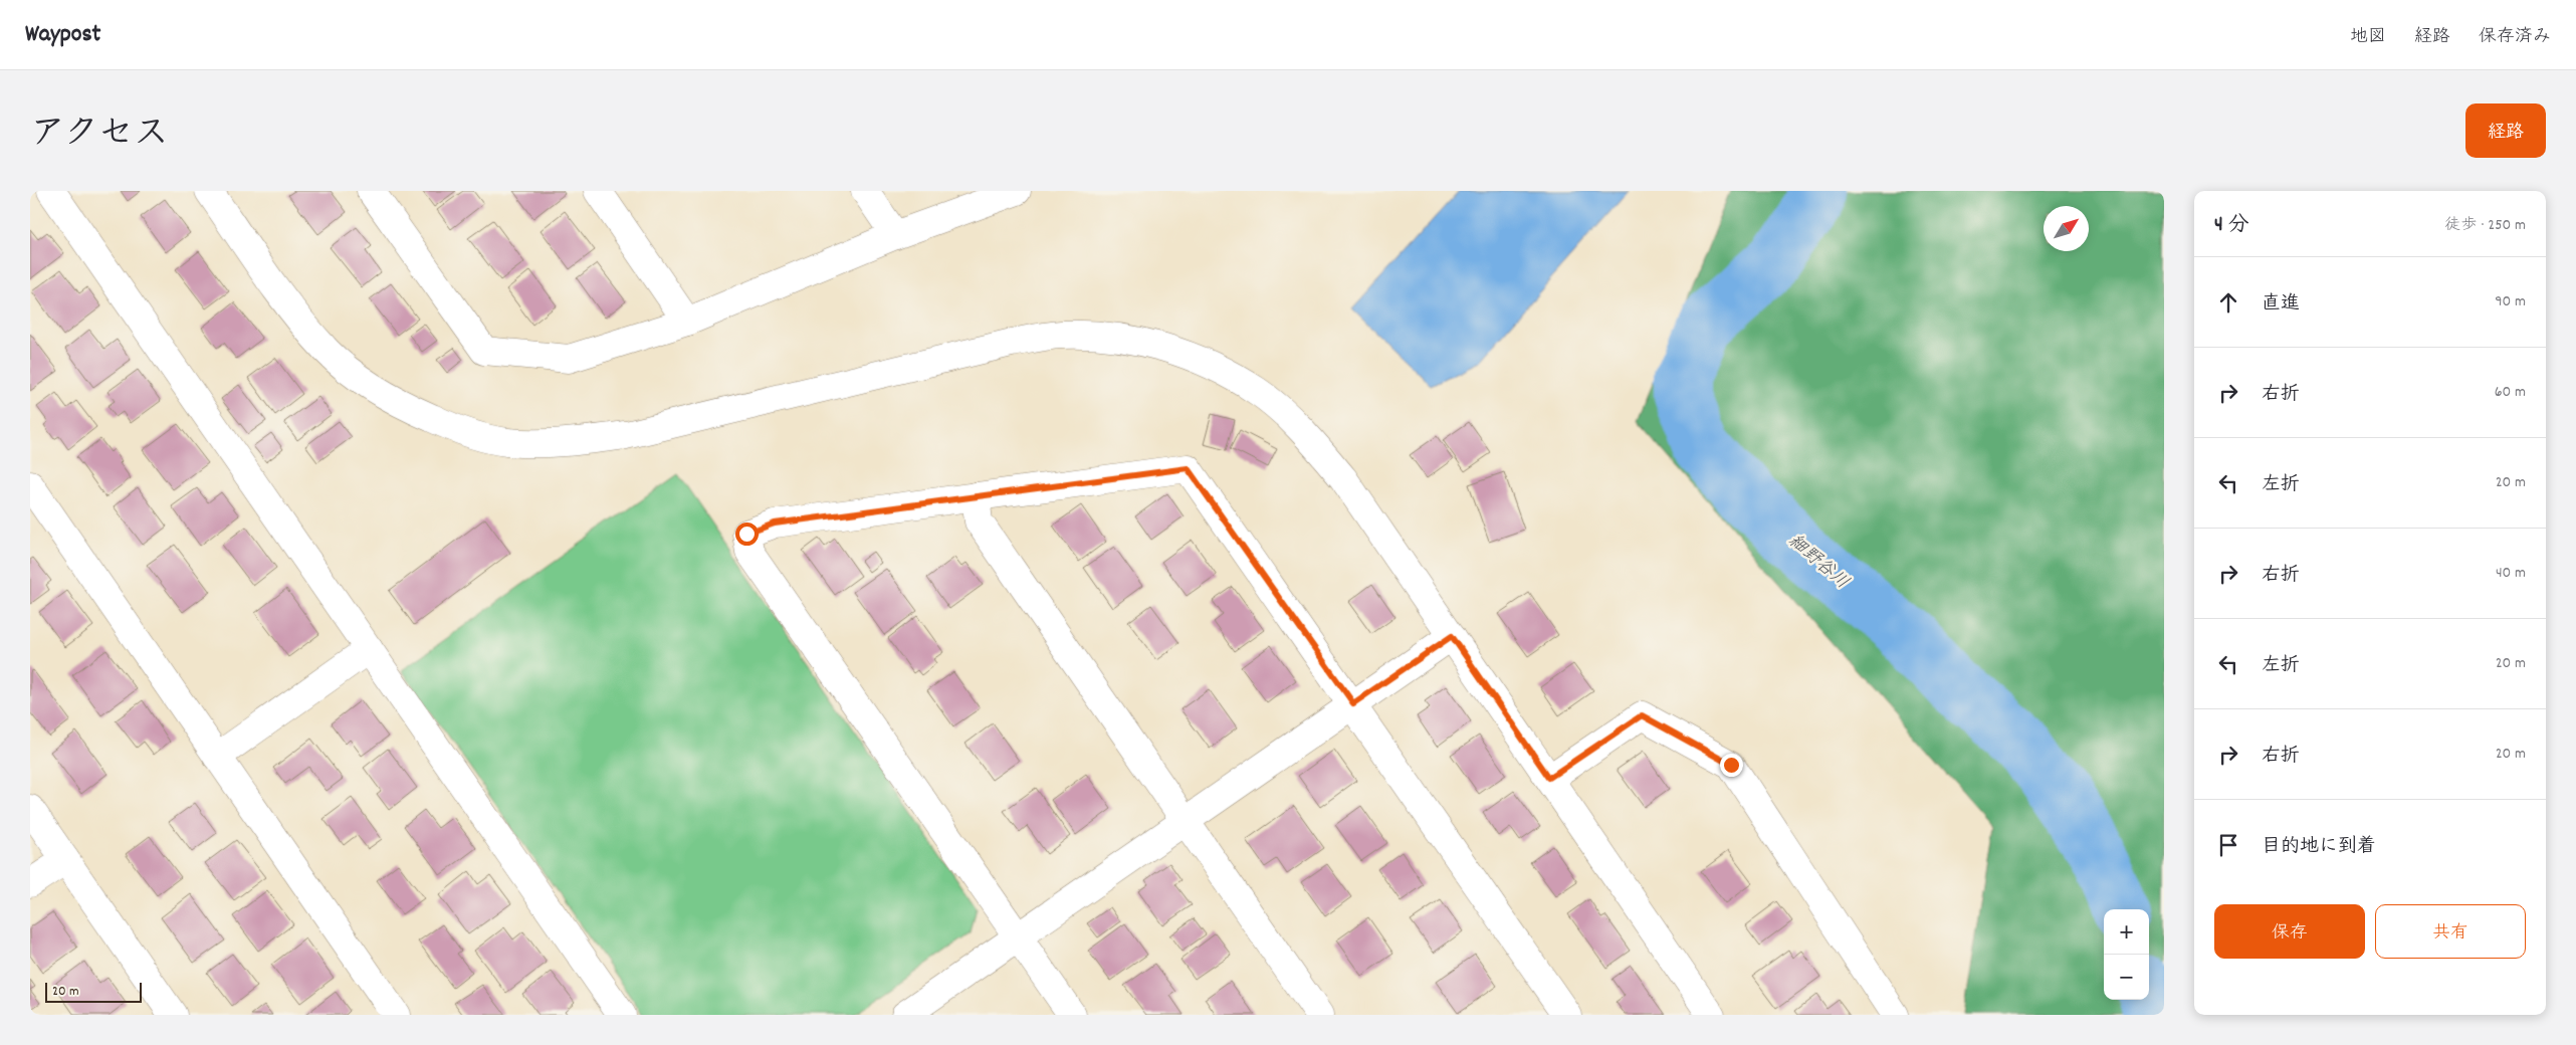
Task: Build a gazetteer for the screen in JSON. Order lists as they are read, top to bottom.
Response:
{
  "water": ["細野谷川"],
  "scale_bar": "20 m",
  "north": "top right",
  "page": {
    "header": "Waypost",
    "nav": ["地図", "経路", "保存済み"],
    "title": "アクセス",
    "buttons": [
      "経路",
      ["保存", "共有"]
    ],
    "heading": ["4 分", "徒歩 · 250 m"],
    "list": [
      ["直進", "90 m"],
      ["右折", "60 m"],
      ["左折", "20 m"],
      ["右折", "40 m"],
      ["左折", "20 m"],
      ["右折", "20 m"],
      "目的地に到着"
    ],
    "map_buttons": ["+", "−"],
    "scale": "20 m"
  }
}
